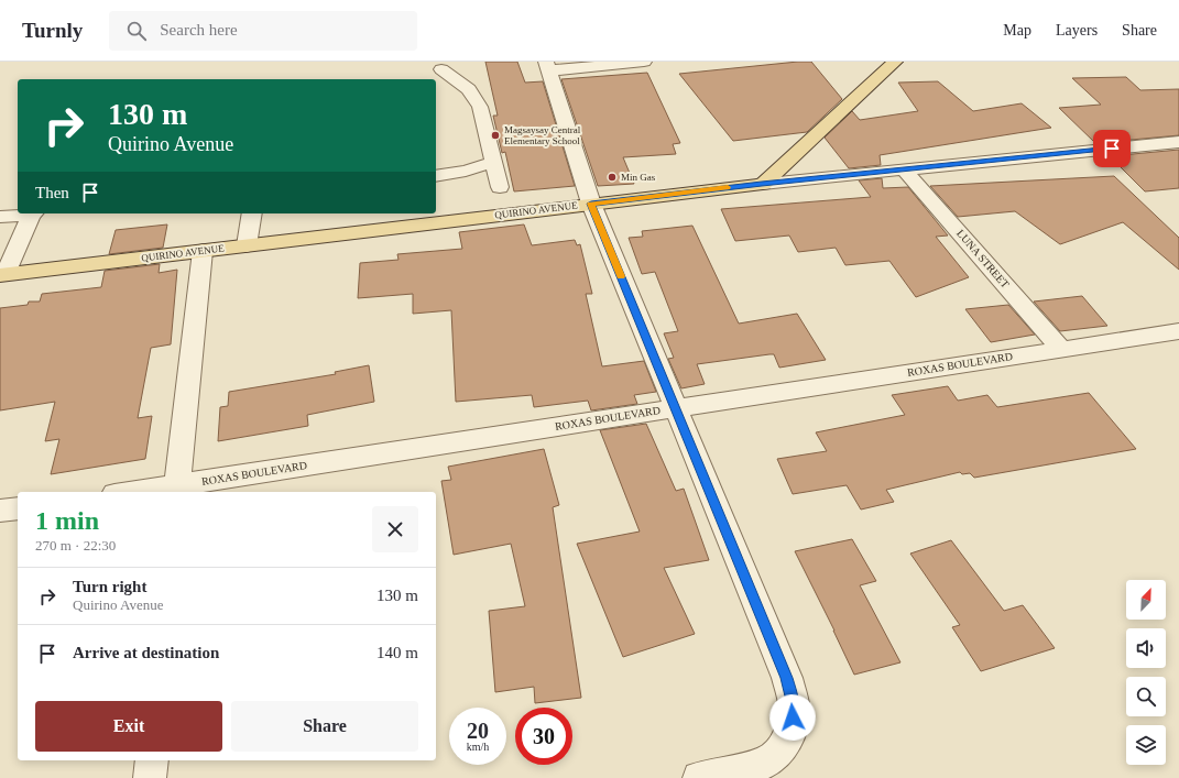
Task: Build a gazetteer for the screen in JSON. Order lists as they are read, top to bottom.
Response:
{
  "streets": {
    "main road": ["QUIRINO AVENUE"],
    "street": ["LUNA STREET", "ROXAS BOULEVARD"]
  },
  "crossings": [
    ["QUIRINO AVENUE", "LUNA STREET"],
    ["LUNA STREET", "ROXAS BOULEVARD"]
  ],
  "places": ["Magsaysay Central Elementary School", "Min Gas"],
  "north": "top right",
  "page": {
    "header": "Turnly",
    "search": "Search here",
    "nav": ["Map", "Layers", "Share"],
    "turn": ["130 m", "Quirino Avenue"],
    "then": "Then",
    "heading": ["1 min", "270 m · 22:30"],
    "list": [
      {
        "name": "Turn right",
        "note": "Quirino Avenue",
        "value": "130 m"
      },
      {
        "name": "Arrive at destination",
        "value": "140 m"
      }
    ],
    "buttons": ["Exit", "Share"],
    "speed": "20 km/h",
    "limit": "30"
  }
}
